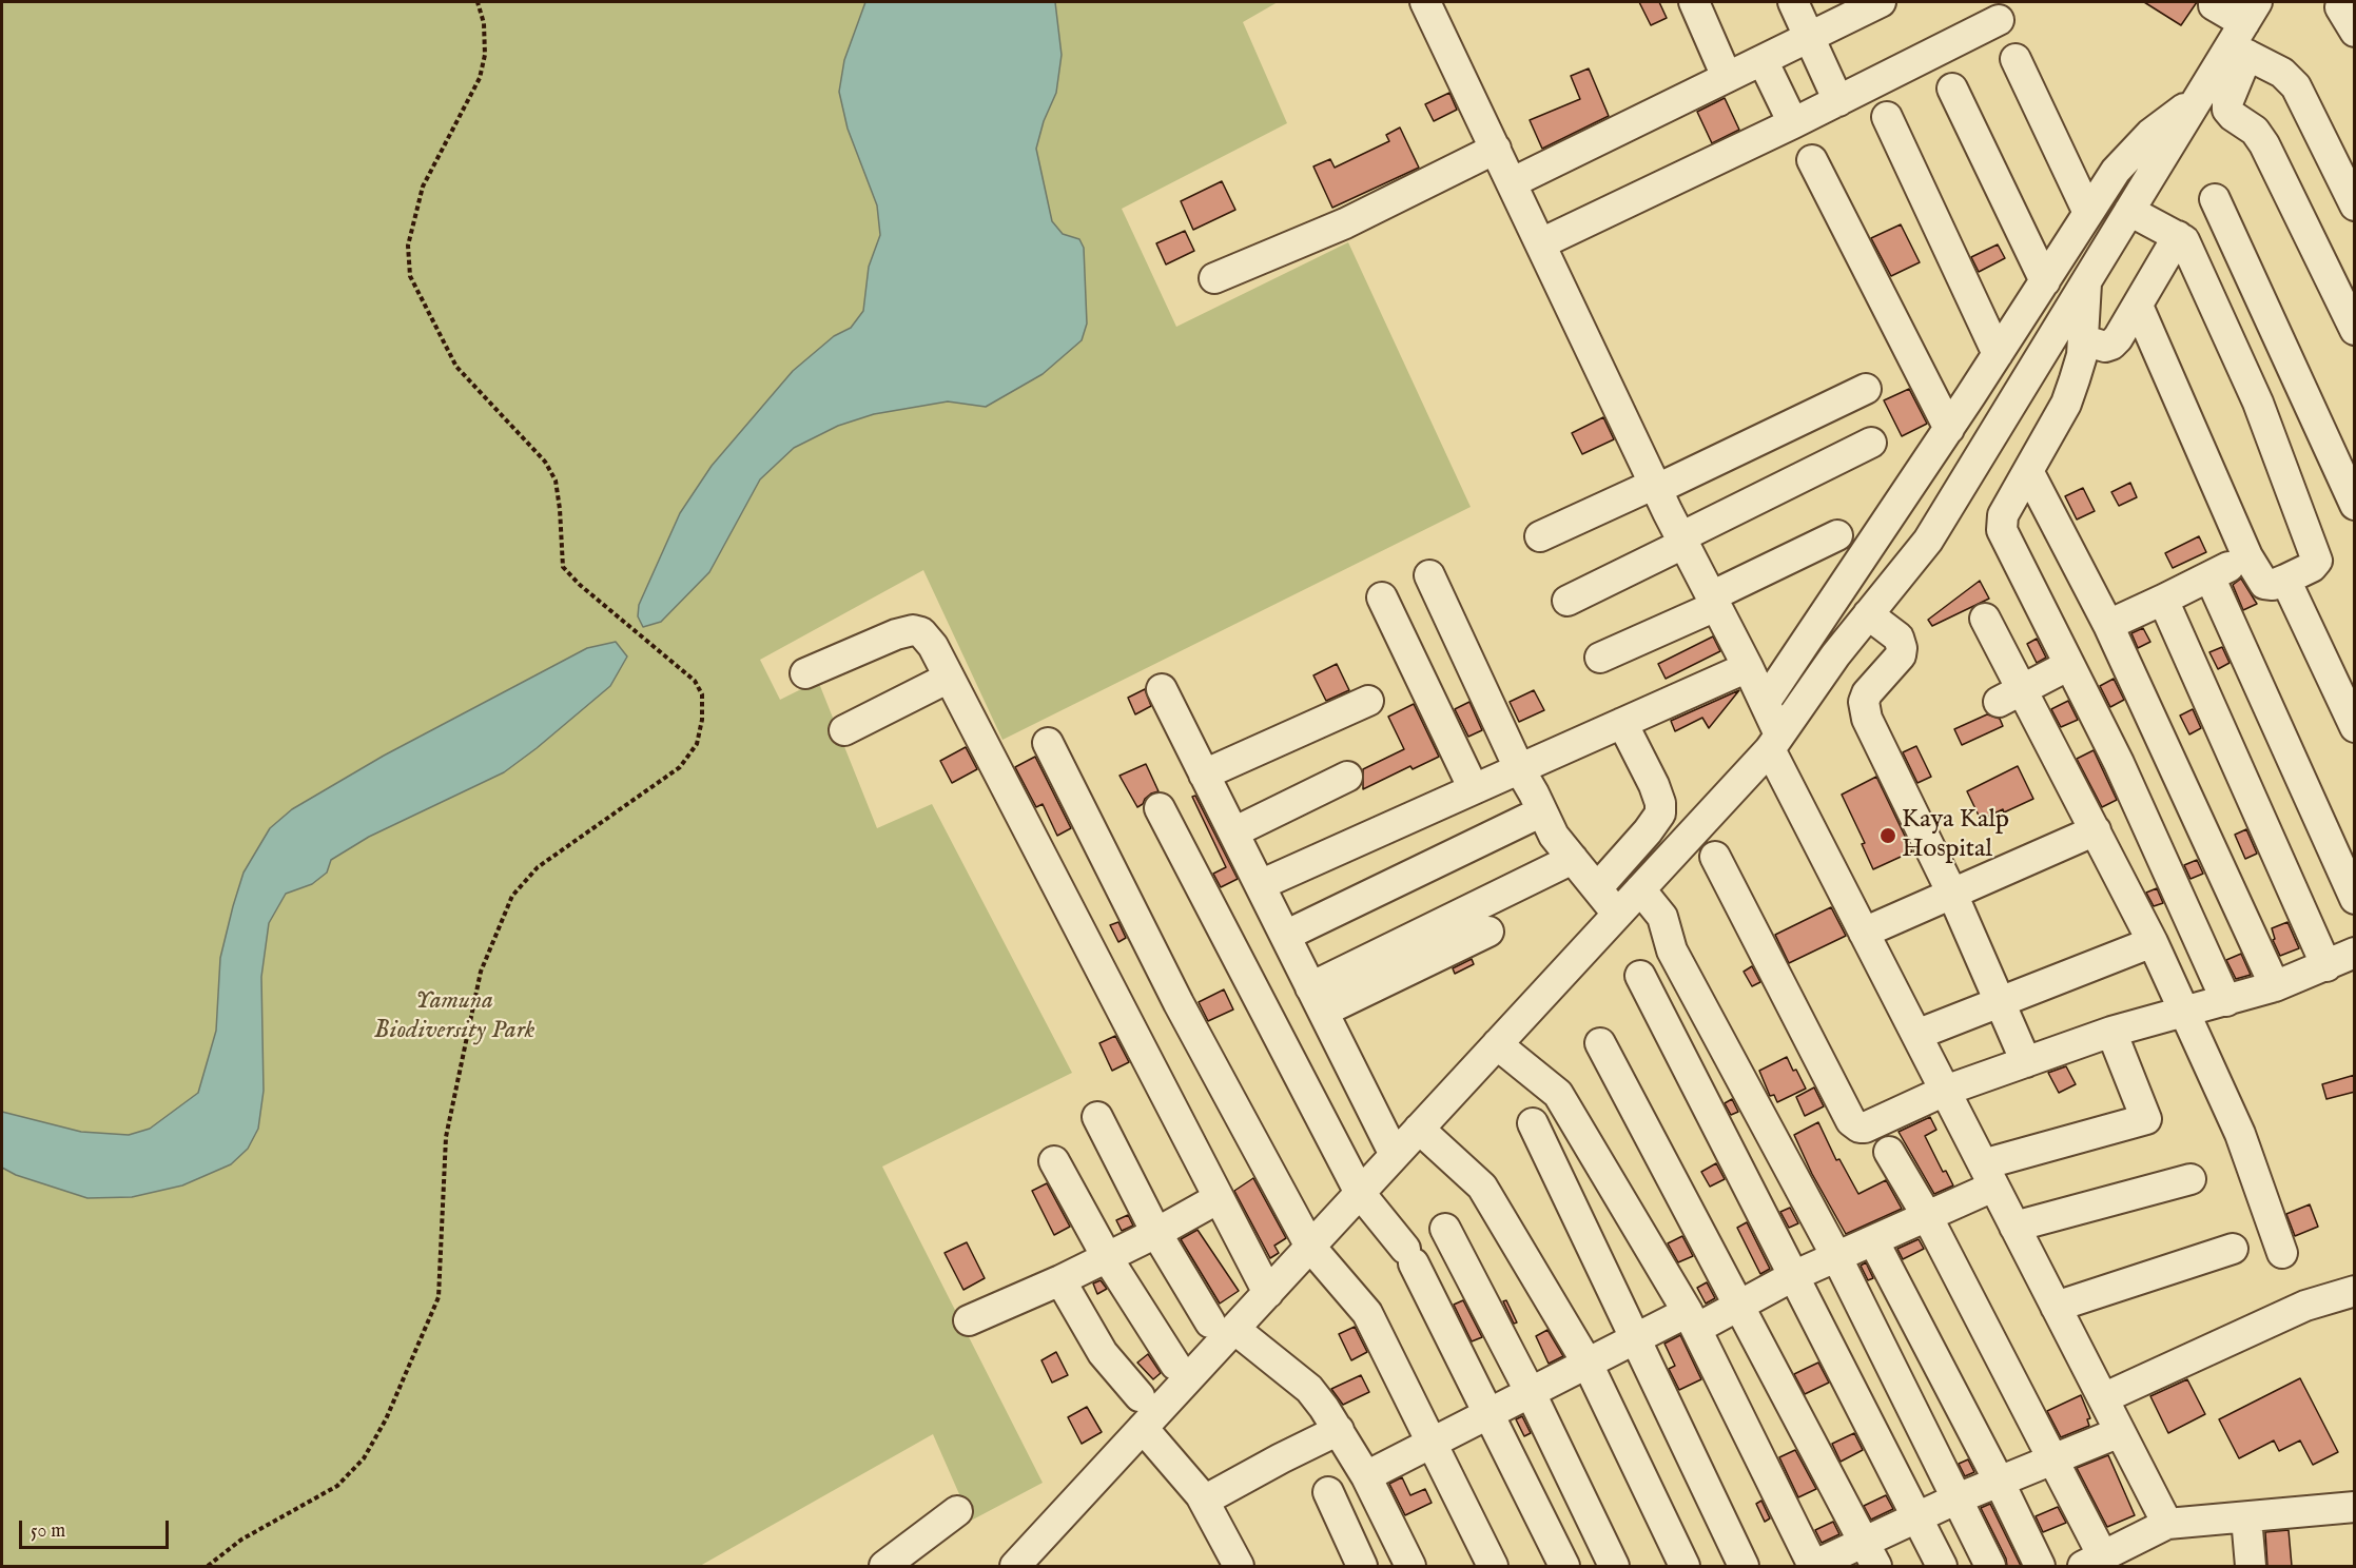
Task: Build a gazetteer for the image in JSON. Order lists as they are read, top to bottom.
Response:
{
  "parks": ["Yamuna Biodiversity Park"],
  "places": ["Kaya Kalp Hospital"],
  "scale_bar": "50 m"
}
